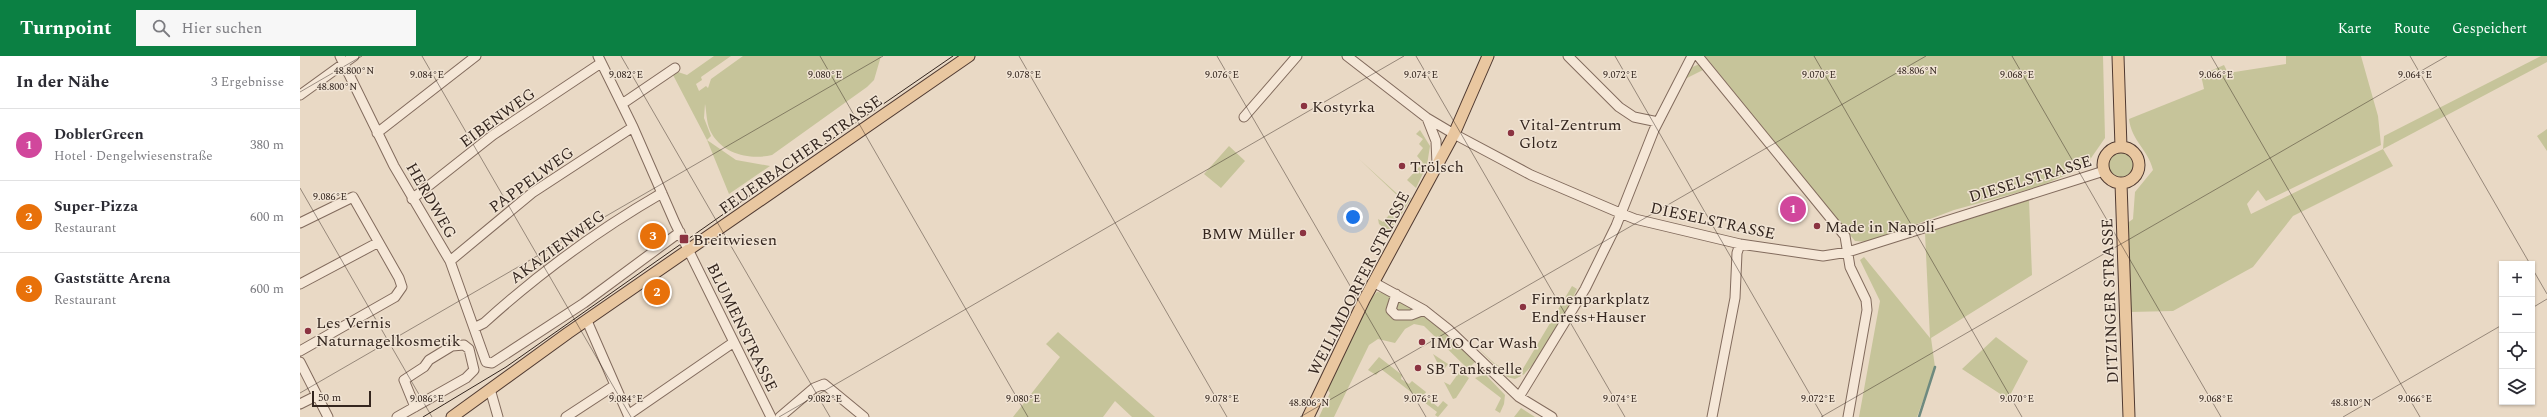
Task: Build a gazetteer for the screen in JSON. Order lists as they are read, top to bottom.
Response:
{
  "streets": {
    "main road": ["FEUERBACHER STRASSE", "WEILIMDORFER STRASSE", "DITZINGER STRASSE"],
    "street": [
      "EIBENWEG",
      "DIESELSTRASSE",
      "PAPPELWEG",
      "HERDWEG",
      "AKAZIENWEG",
      "BLUMENSTRASSE"
    ]
  },
  "crossings": [
    ["EIBENWEG", "HERDWEG"],
    ["EIBENWEG", "BLUMENSTRASSE"],
    ["FEUERBACHER STRASSE", "BLUMENSTRASSE"],
    ["DIESELSTRASSE", "WEILIMDORFER STRASSE"],
    ["DIESELSTRASSE", "DITZINGER STRASSE"],
    ["PAPPELWEG", "HERDWEG"],
    ["PAPPELWEG", "BLUMENSTRASSE"],
    ["HERDWEG", "AKAZIENWEG"],
    ["HERDWEG", "BLUMENSTRASSE"],
    ["AKAZIENWEG", "BLUMENSTRASSE"]
  ],
  "places": {
    "other": [
      "Kostyrka",
      "Vital-Zentrum Glotz",
      "Trölsch",
      "Made in Napoli",
      "BMW Müller",
      "Firmenparkplatz Endress+Hauser",
      "Les Vernis Naturnagelkosmetik",
      "IMO Car Wash",
      "SB Tankstelle"
    ],
    "transit": ["Breitwiesen"]
  },
  "scale_bar": "50 m",
  "page": {
    "header": "Turnpoint",
    "search": "Hier suchen",
    "nav": ["Karte", "Route", "Gespeichert"],
    "heading": ["In der Nähe", "3 Ergebnisse"],
    "list": [
      {
        "mark": "1",
        "name": "DoblerGreen",
        "note": "Hotel · Dengelwiesenstraße",
        "value": "380 m"
      },
      {
        "mark": "2",
        "name": "Super-Pizza",
        "note": "Restaurant",
        "value": "600 m"
      },
      {
        "mark": "3",
        "name": "Gaststätte Arena",
        "note": "Restaurant",
        "value": "600 m"
      }
    ],
    "pins": ["1", "3", "2"],
    "map_buttons": ["+", "−"],
    "scale": "50 m"
  },
  "coordinates": [
    "48.800°N",
    "48.806°N",
    "9.078°E",
    "9.068°E",
    "9.084°E",
    "9.082°E",
    "9.080°E",
    "9.076°E",
    "9.074°E",
    "9.072°E",
    "9.070°E",
    "9.066°E",
    "9.064°E",
    "9.086°E",
    "48.810°N"
  ]
}
